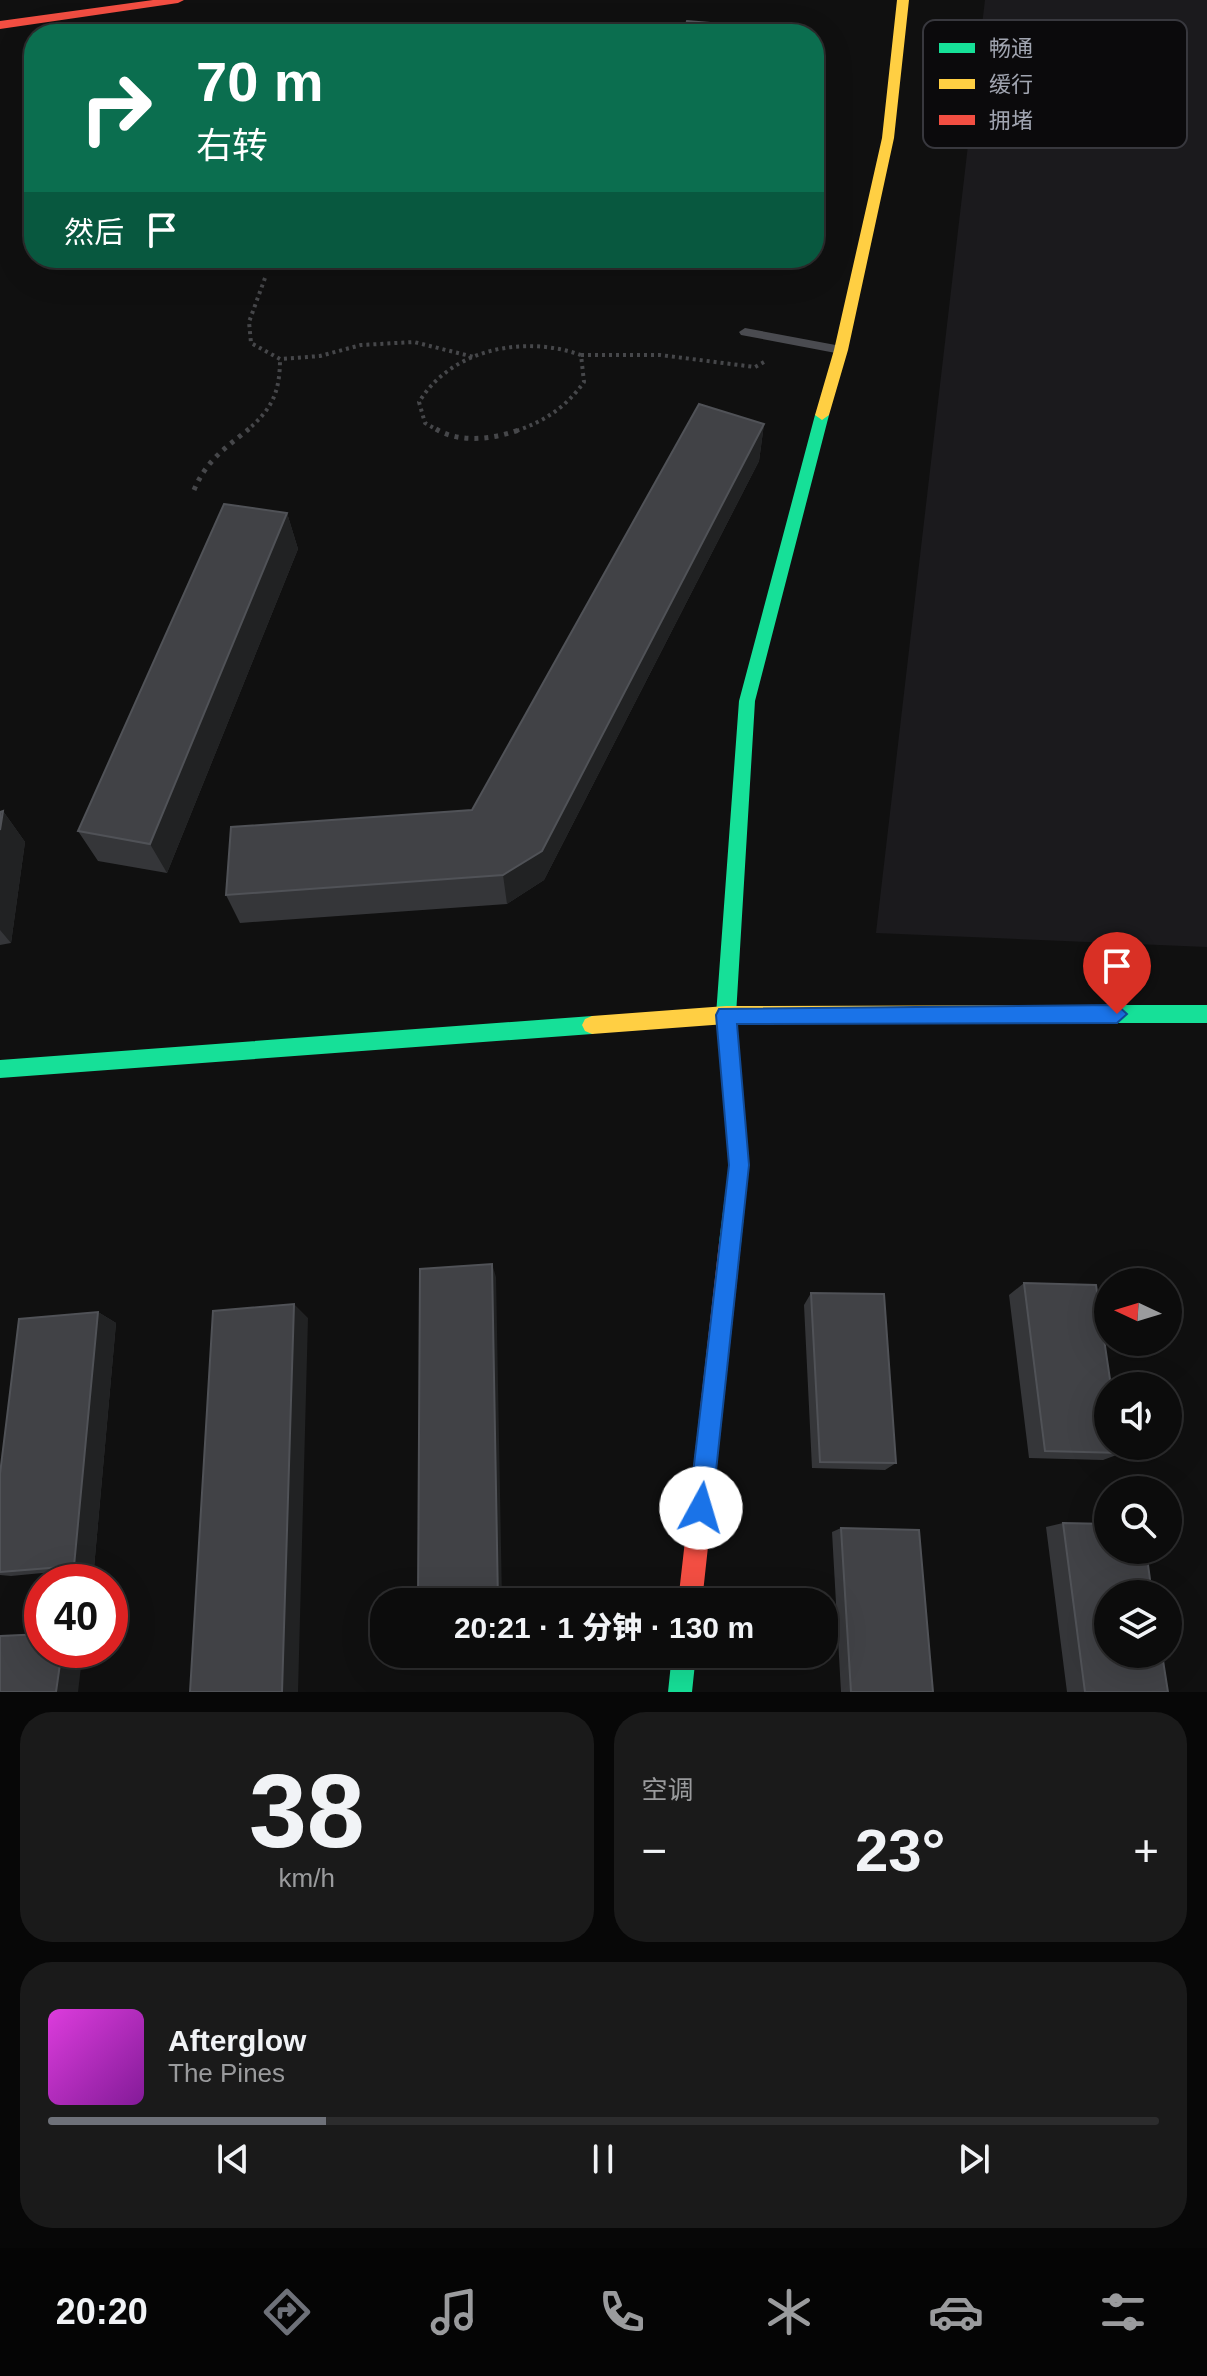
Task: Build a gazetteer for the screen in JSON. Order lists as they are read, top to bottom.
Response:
{
  "legend": ["畅通", "缓行", "拥堵"],
  "north": "left",
  "page": {
    "turn": ["70 m", "右转"],
    "then": "然后",
    "limit": "40",
    "trip": "20:21 · 1 分钟 · 130 m",
    "tile": [
      ["38", "km/h"],
      "空调"
    ],
    "heat": ["−", "23°", "+"],
    "song": ["Afterglow", "The Pines"],
    "tabs": "20:20"
  }
}
